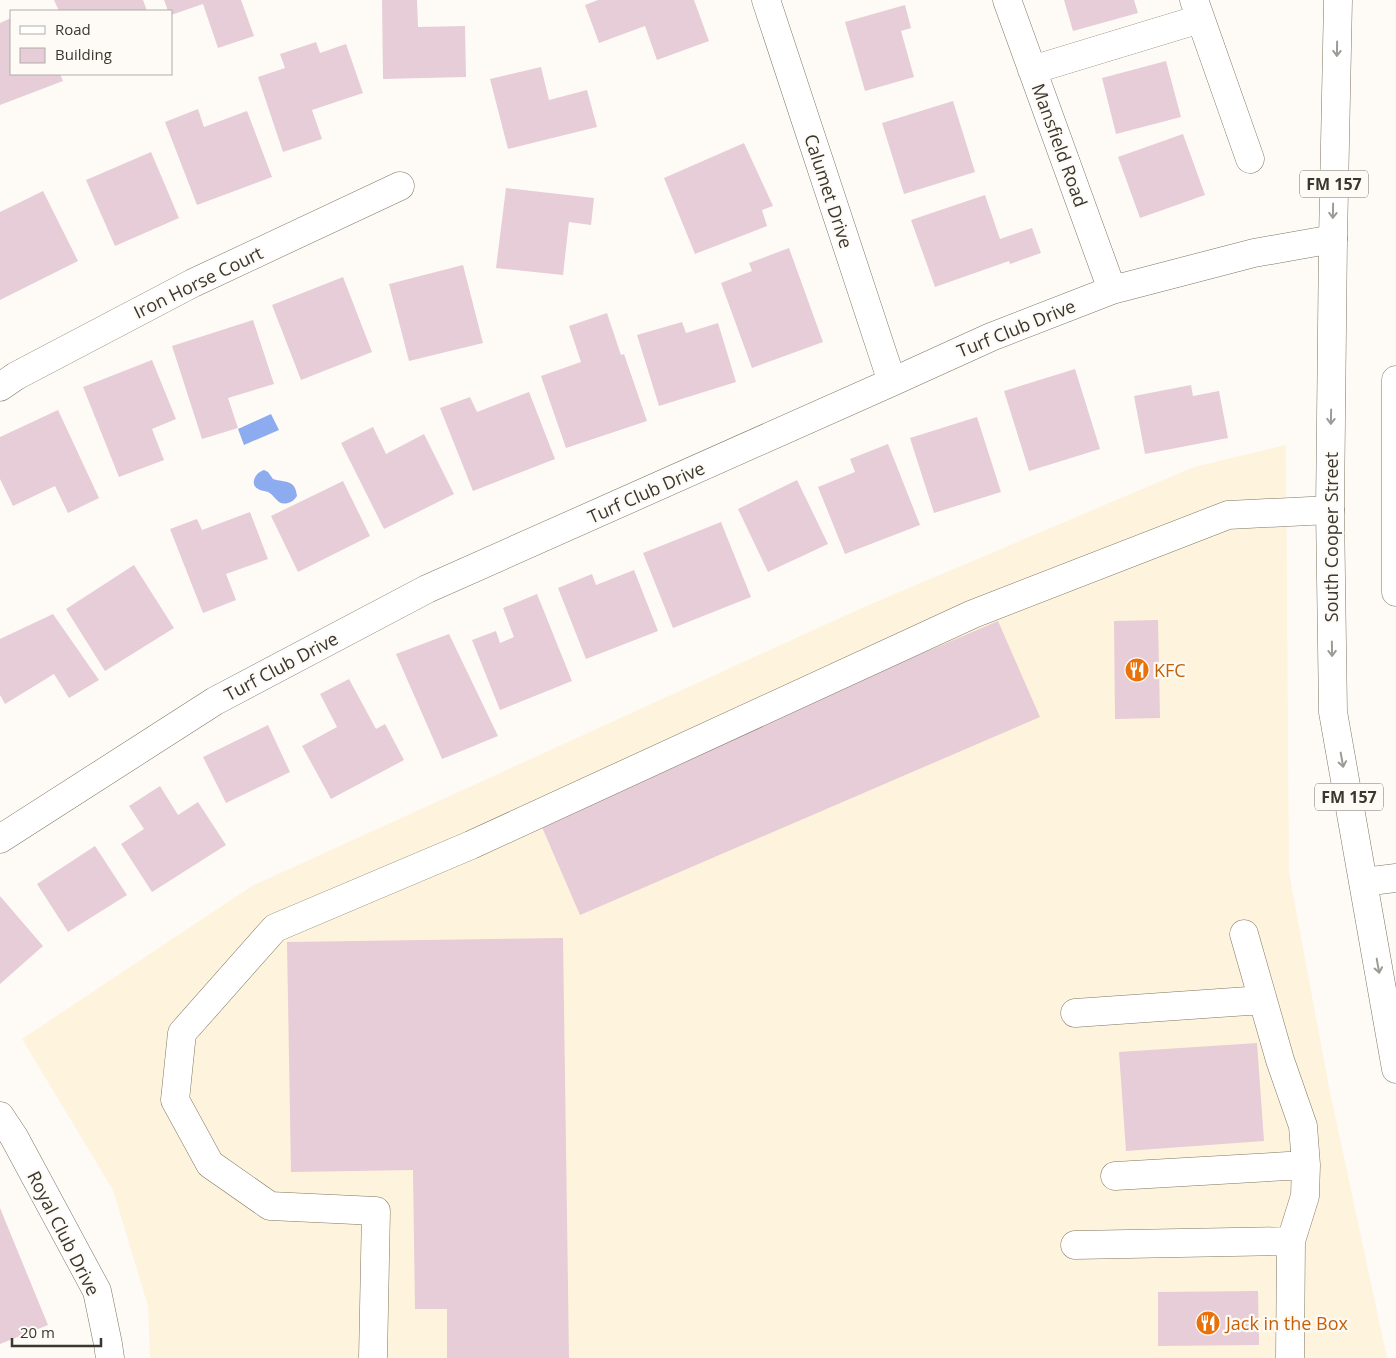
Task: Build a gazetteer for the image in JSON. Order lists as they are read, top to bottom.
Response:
{
  "streets": {
    "street": [
      "Mansfield Road",
      "FM 157",
      "Calumet Drive",
      "Iron Horse Court",
      "Turf Club Drive",
      "South Cooper Street",
      "Royal Club Drive"
    ]
  },
  "crossings": [
    ["Mansfield Road", "Turf Club Drive"],
    ["Calumet Drive", "Turf Club Drive"],
    ["Turf Club Drive", "South Cooper Street"]
  ],
  "places": {
    "restaurant": ["KFC", "Jack in the Box"]
  },
  "legend": ["Road", "Building"],
  "scale_bar": "20 m"
}
